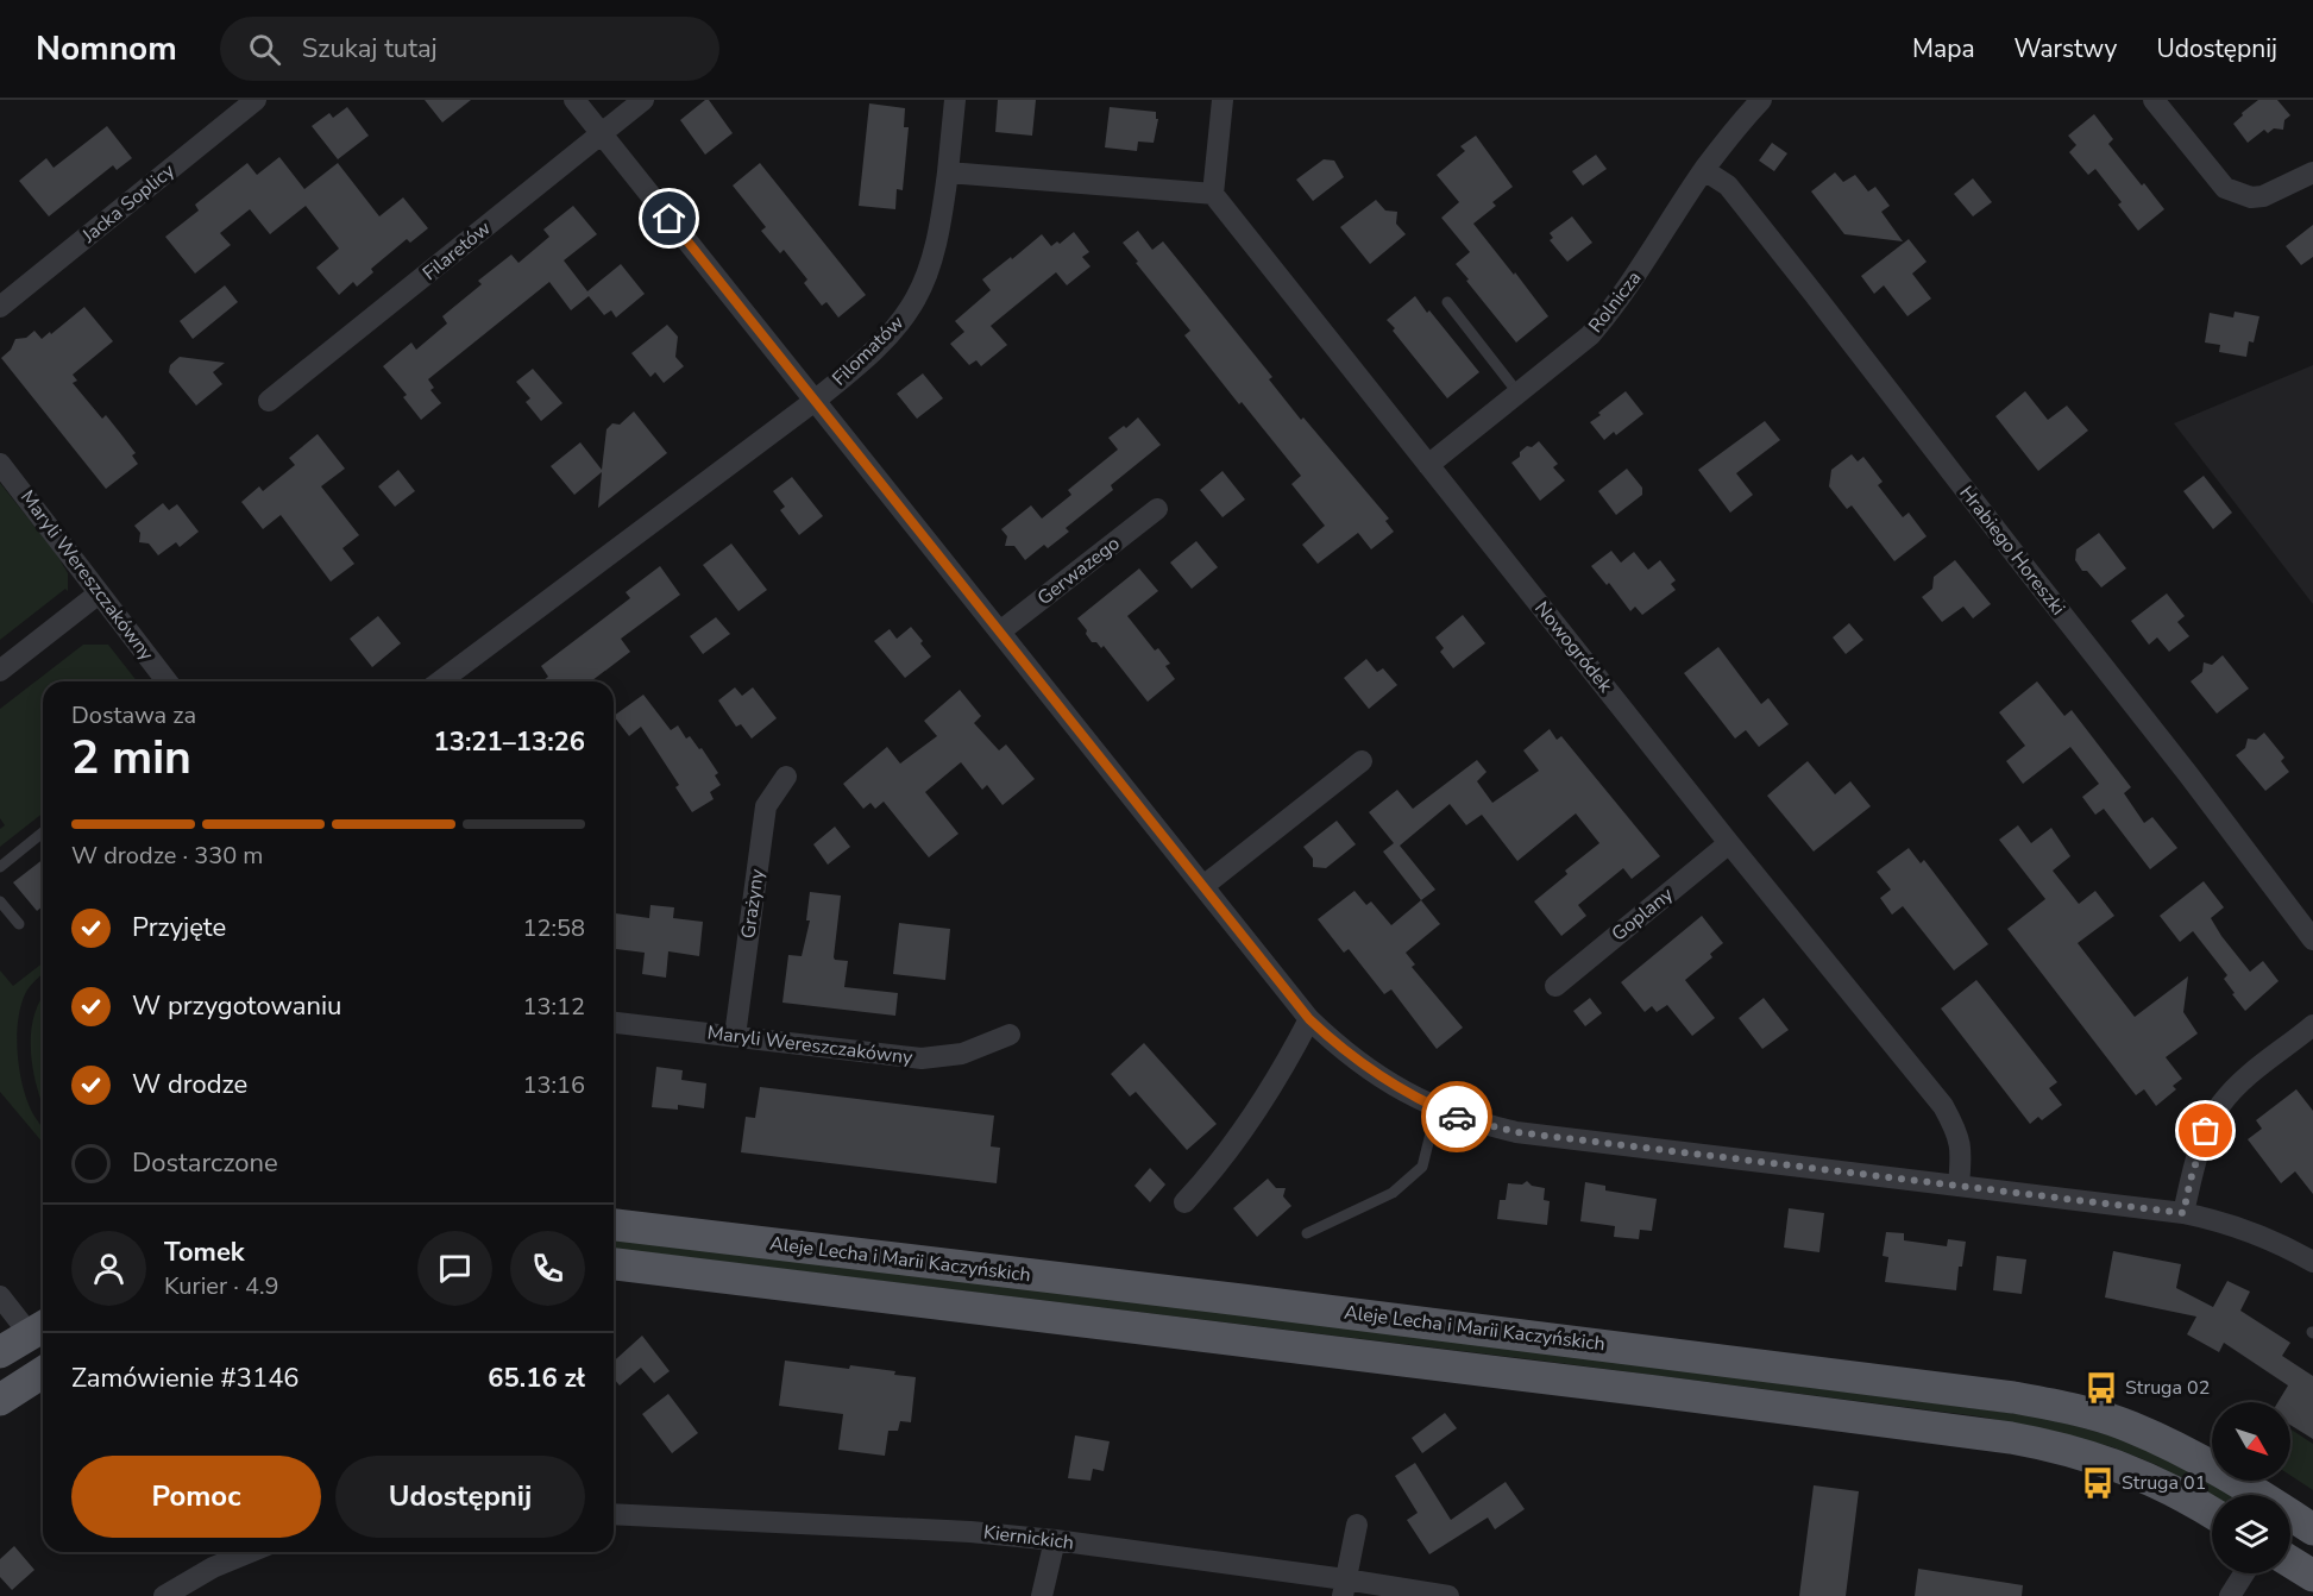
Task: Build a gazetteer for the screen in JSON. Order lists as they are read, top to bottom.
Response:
{
  "streets": {
    "main road": ["Aleje Lecha i Marii Kaczyńskich"],
    "street": [
      "Jacka Soplicy",
      "Filaretów",
      "Rolnicza",
      "Filomatów",
      "Hrabiego Horeszki",
      "Gerwazego",
      "Maryli Wereszczakówny",
      "Nowogródek",
      "Grażyny",
      "Goplany",
      "Kiernickich"
    ]
  },
  "crossings": [
    ["Rolnicza", "Hrabiego Horeszki"],
    ["Rolnicza", "Nowogródek"],
    ["Maryli Wereszczakówny", "Grażyny"],
    ["Nowogródek", "Goplany"]
  ],
  "places": {
    "bus stop": ["Struga 02", "Struga 01"]
  },
  "north": "bottom right",
  "page": {
    "header": "Nomnom",
    "search": "Szukaj tutaj",
    "nav": ["Mapa", "Warstwy", "Udostępnij"],
    "heading": ["2 min", "Dostawa za", "13:21–13:26"],
    "panel": [
      "Tomek",
      "Kurier · 4.9",
      "Zamówienie #3146",
      "65.16 zł"
    ],
    "bar": "W drodze · 330 m",
    "list": [
      ["Przyjęte", "12:58"],
      ["W przygotowaniu", "13:12"],
      ["W drodze", "13:16"],
      "Dostarczone"
    ],
    "buttons": ["Pomoc", "Udostępnij"]
  }
}
